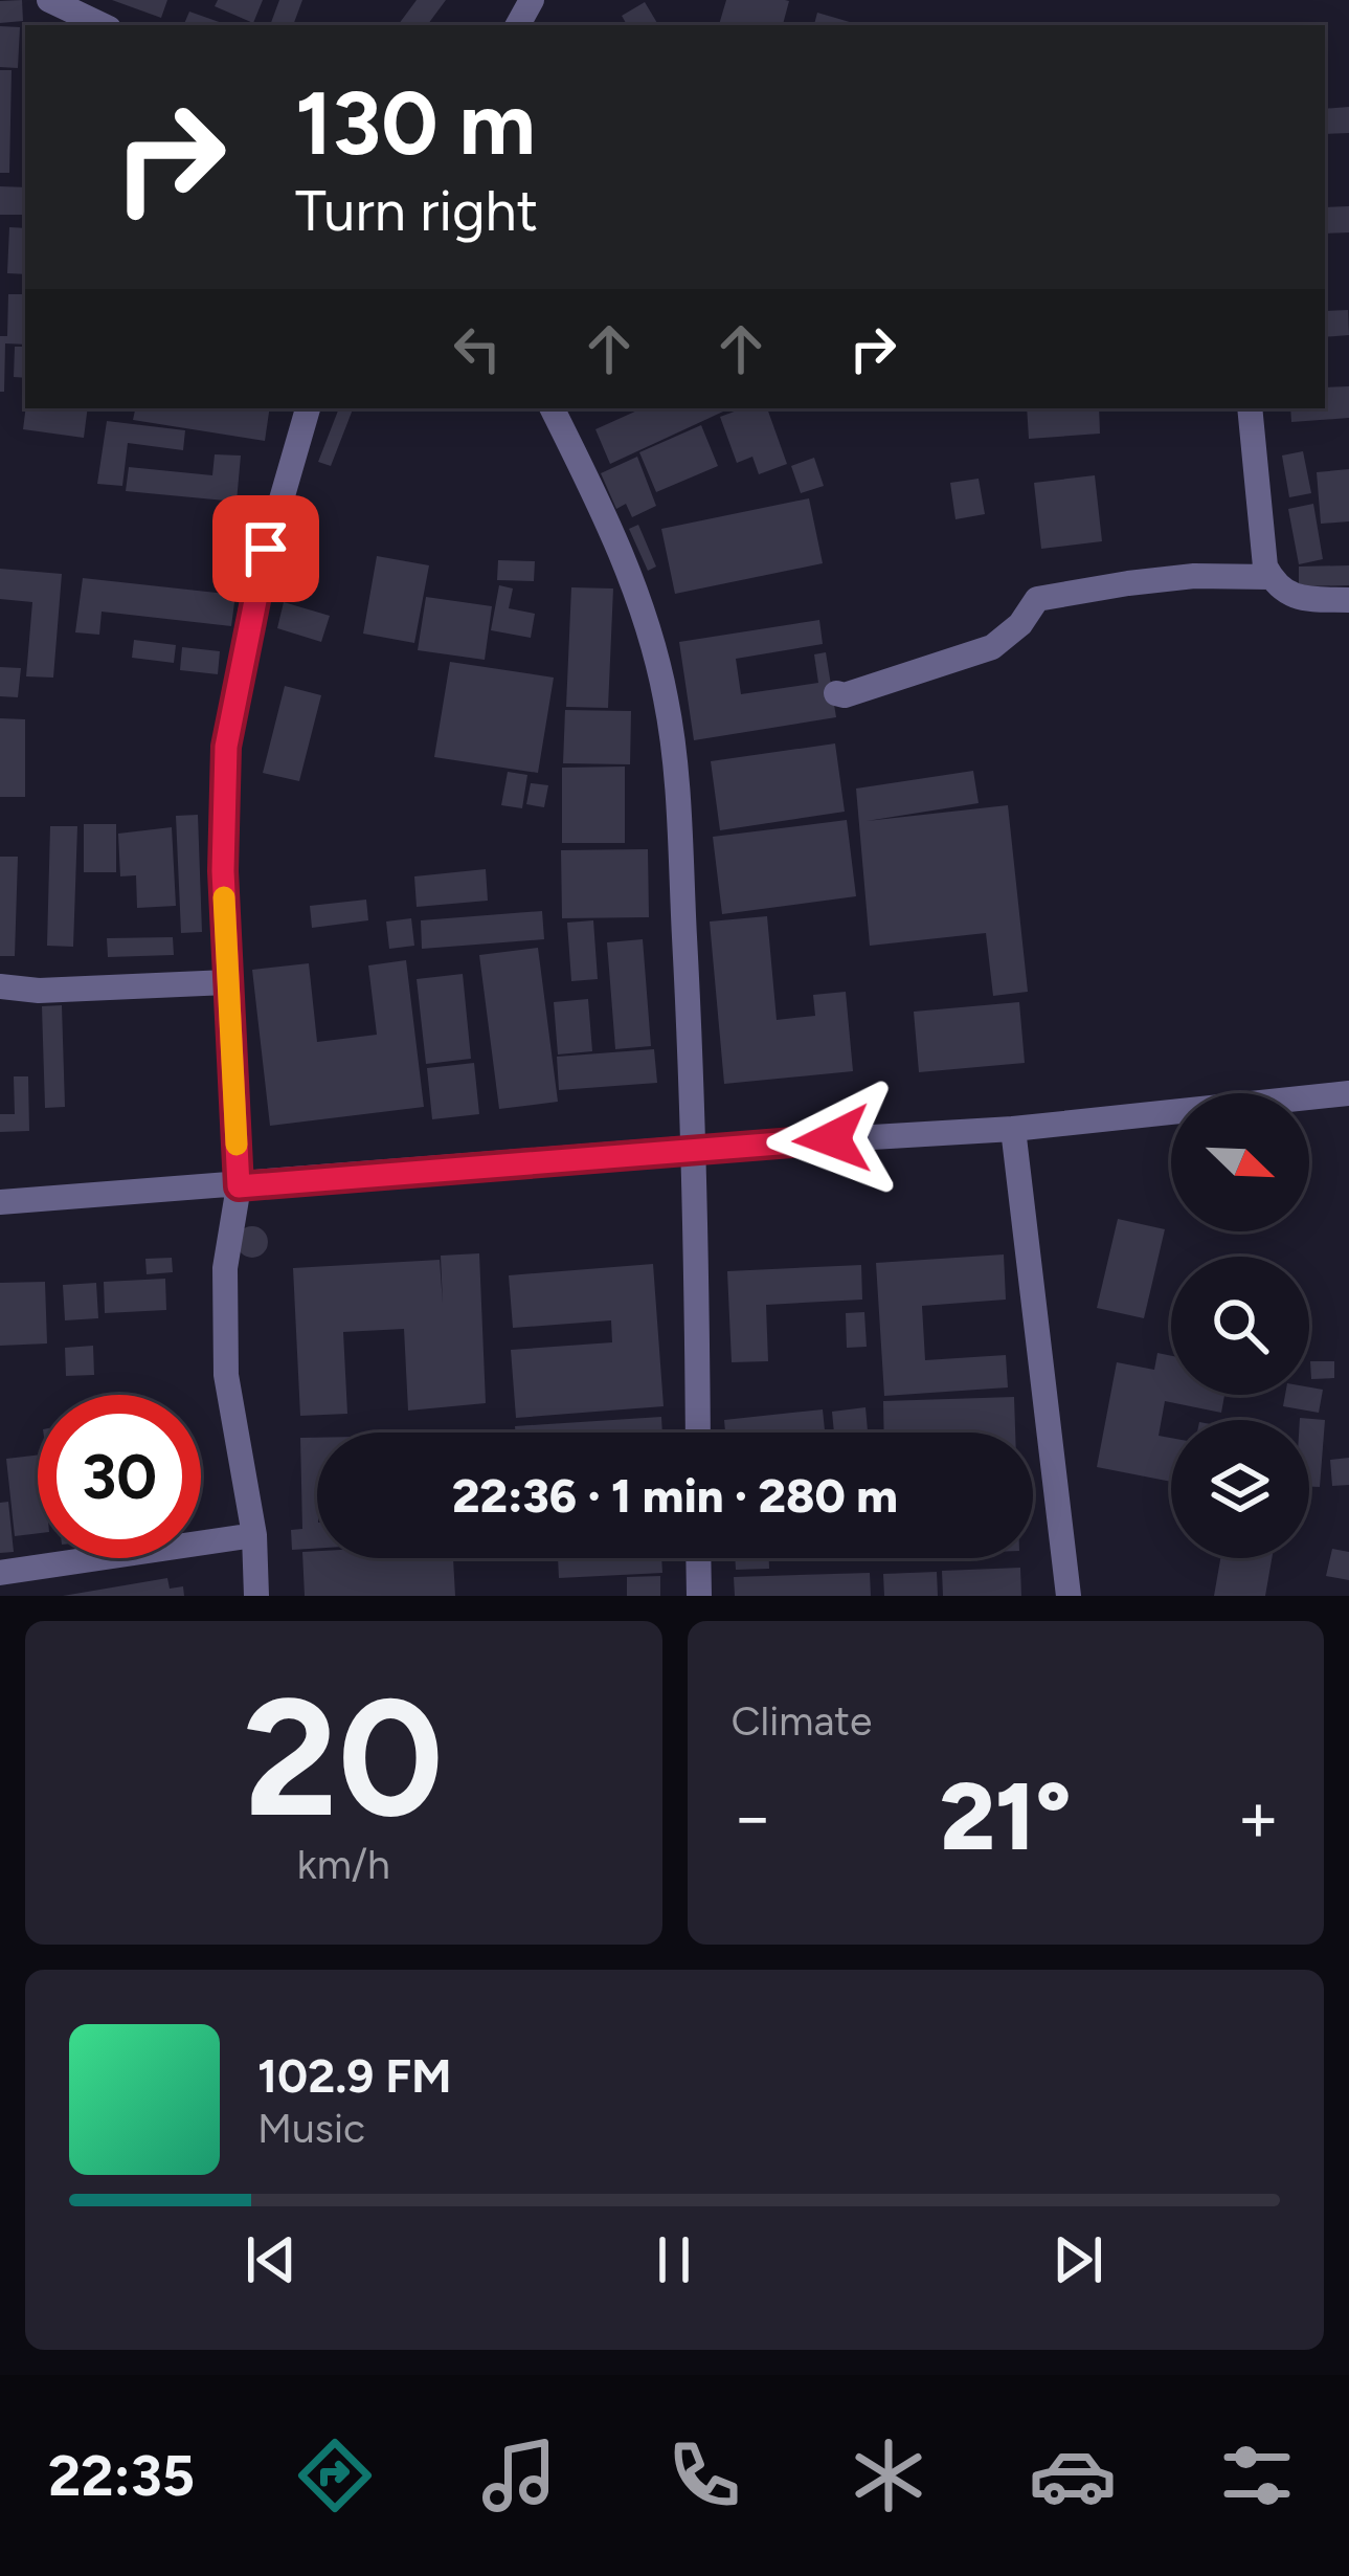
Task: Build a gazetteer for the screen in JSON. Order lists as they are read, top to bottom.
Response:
{
  "north": "bottom right",
  "page": {
    "turn": ["130 m", "Turn right"],
    "limit": "30",
    "trip": "22:36 · 1 min · 280 m",
    "tile": [
      ["20", "km/h"],
      "Climate"
    ],
    "heat": ["−", "21°", "+"],
    "song": ["102.9 FM", "Music"],
    "tabs": "22:35"
  }
}
